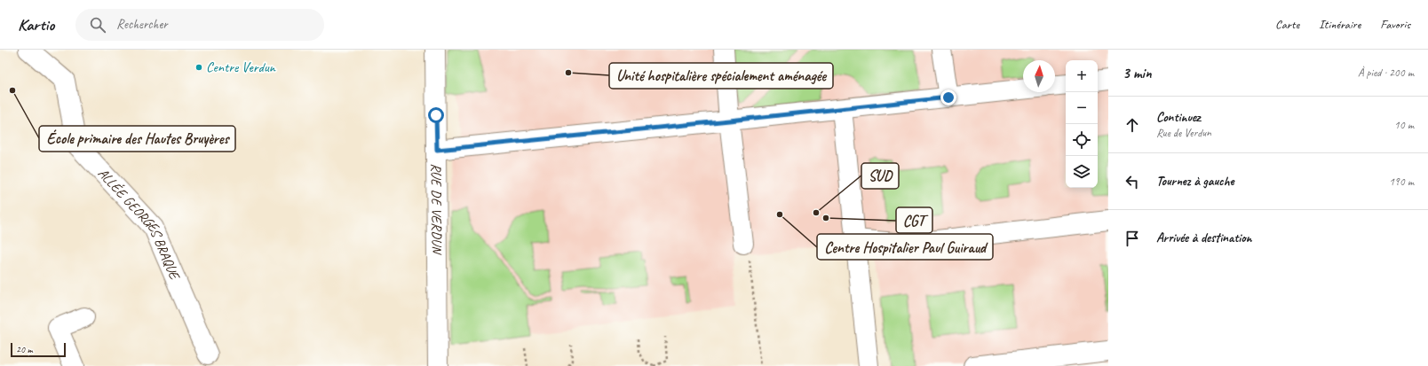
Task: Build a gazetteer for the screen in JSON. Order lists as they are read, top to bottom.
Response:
{
  "streets": {
    "street": ["RUE DE VERDUN", "ALLÉE GEORGES BRAQUE"]
  },
  "places": [
    "Centre Verdun",
    "Unité hospitalière spécialement aménagée",
    "École primaire des Hautes Bruyères",
    "SUD",
    "Centre Hospitalier Paul Guiraud",
    "CGT"
  ],
  "scale_bar": "20 m",
  "north": "top",
  "page": {
    "header": "Kartio",
    "search": "Rechercher",
    "nav": ["Carte", "Itinéraire", "Favoris"],
    "heading": ["3 min", "À pied · 200 m"],
    "map_buttons": ["+", "−"],
    "list": [
      ["Continuez", "Rue de Verdun", "10 m"],
      ["Tournez à gauche", "190 m"],
      "Arrivée à destination"
    ],
    "scale": "20 m"
  }
}
